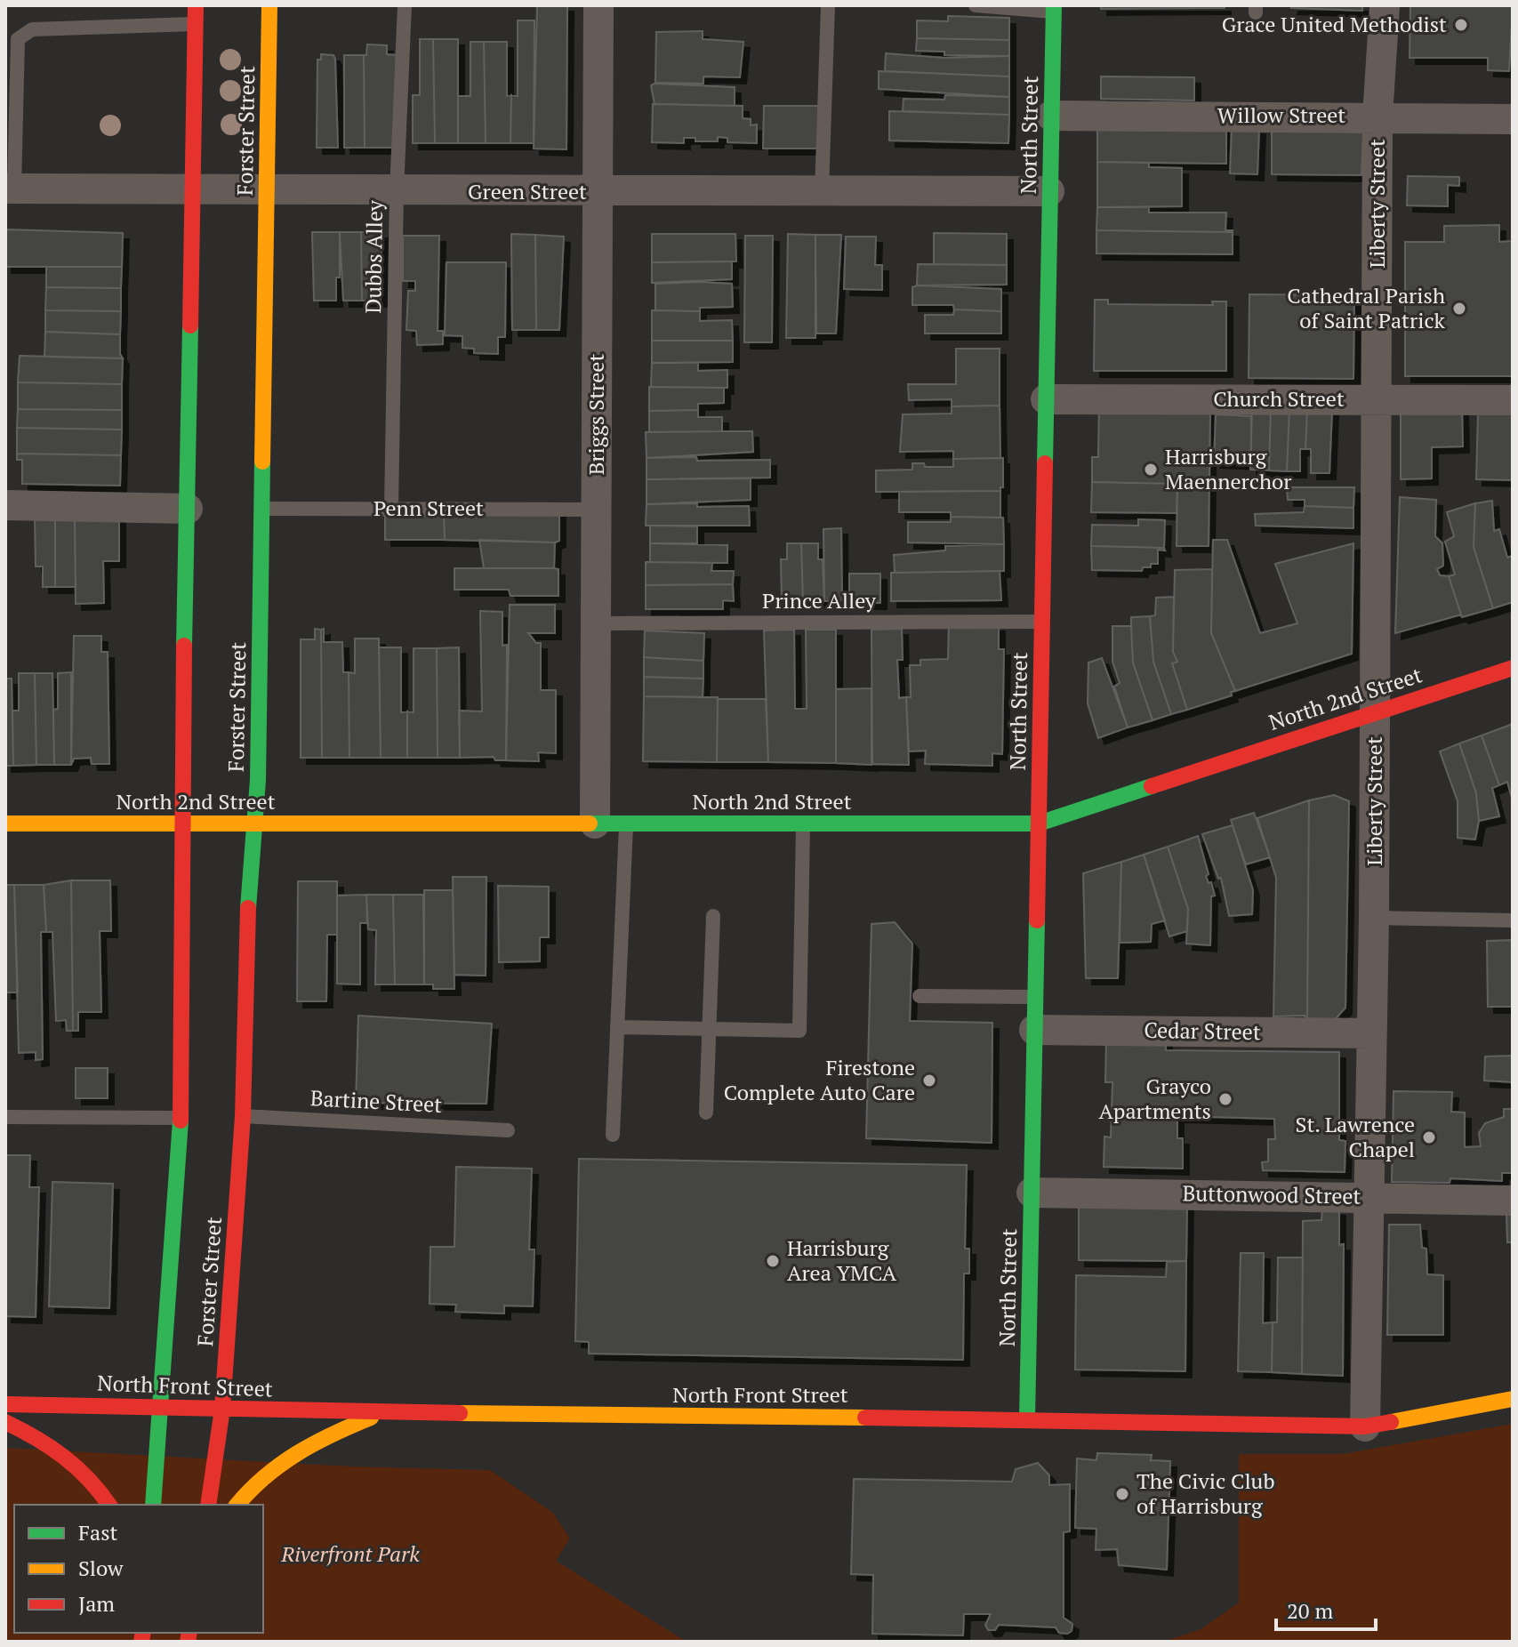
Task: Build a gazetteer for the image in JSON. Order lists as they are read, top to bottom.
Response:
{
  "streets": {
    "main road": [
      "Forster Street",
      "North Street",
      "North 2nd Street",
      "North Front Street"
    ],
    "street": [
      "Willow Street",
      "Green Street",
      "Liberty Street",
      "Church Street",
      "Briggs Street",
      "Cedar Street",
      "Buttonwood Street"
    ],
    "lane": [
      "Dubbs Alley",
      "Penn Street",
      "Prince Alley",
      "Bartine Street"
    ]
  },
  "crossings": [
    ["Willow Street", "North Street"],
    ["Willow Street", "Liberty Street"],
    ["Forster Street", "Green Street"],
    ["Forster Street", "Penn Street"],
    ["Forster Street", "North 2nd Street"],
    ["Forster Street", "Bartine Street"],
    ["Forster Street", "North Front Street"],
    ["North Street", "Green Street"],
    ["North Street", "Church Street"],
    ["North Street", "Prince Alley"],
    ["North Street", "North 2nd Street"],
    ["North Street", "Cedar Street"],
    ["North Street", "Buttonwood Street"],
    ["North Street", "North Front Street"],
    ["Green Street", "Dubbs Alley"],
    ["Green Street", "Briggs Street"],
    ["Liberty Street", "Church Street"],
    ["Liberty Street", "North 2nd Street"],
    ["Liberty Street", "Cedar Street"],
    ["Liberty Street", "Buttonwood Street"],
    ["Liberty Street", "North Front Street"],
    ["Dubbs Alley", "Penn Street"],
    ["Briggs Street", "Penn Street"],
    ["Briggs Street", "Prince Alley"],
    ["Briggs Street", "North 2nd Street"]
  ],
  "parks": ["Riverfront Park"],
  "places": [
    "Grace United Methodist",
    "Cathedral Parish of Saint Patrick",
    "Harrisburg Maennerchor",
    "Firestone Complete Auto Care",
    "Grayco Apartments",
    "St. Lawrence Chapel",
    "Harrisburg Area YMCA",
    "The Civic Club of Harrisburg"
  ],
  "legend": ["Fast", "Slow", "Jam"],
  "scale_bar": "20 m"
}
